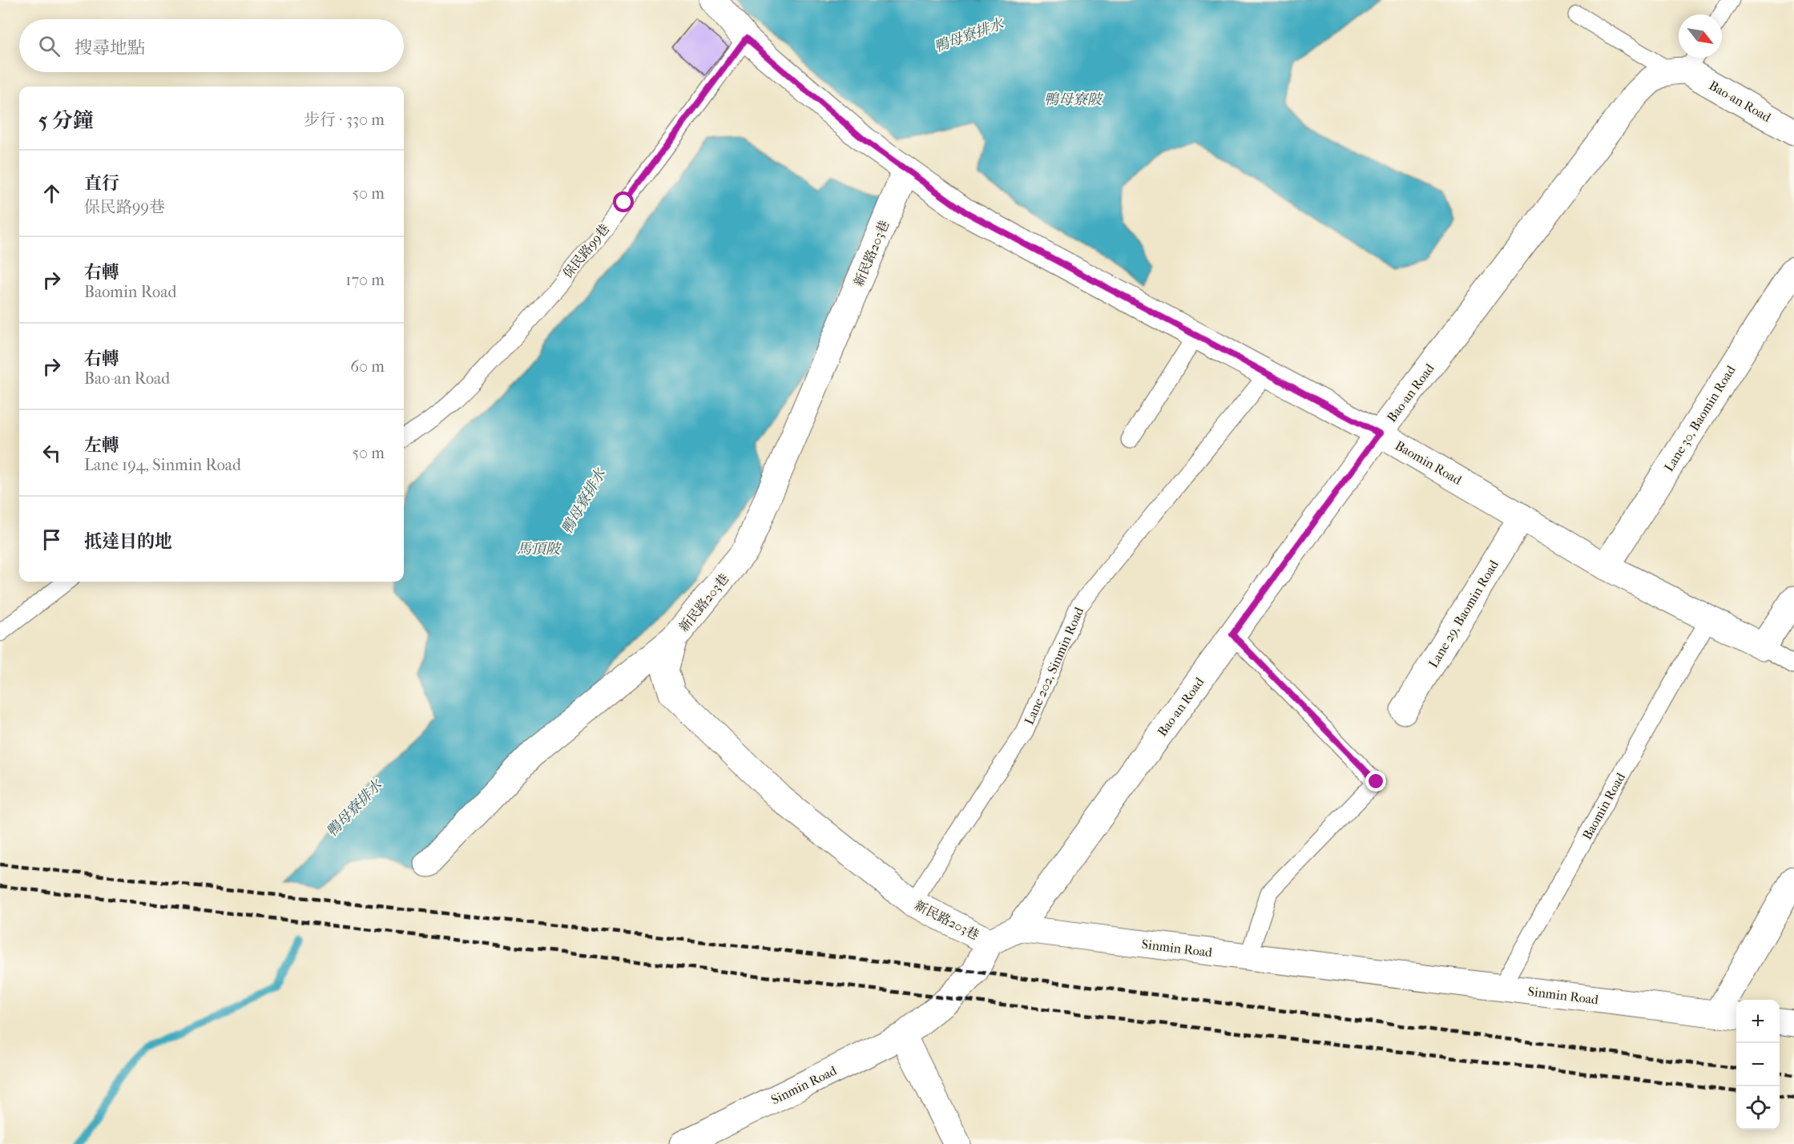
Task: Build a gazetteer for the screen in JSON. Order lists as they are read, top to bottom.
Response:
{
  "streets": {
    "street": [
      "Bao-an Road",
      "新民路203巷",
      "Lane 30, Baomin Road",
      "Baomin Road",
      "Lane 29, Baomin Road",
      "Sinmin Road"
    ],
    "lane": ["保民路99巷", "Lane 202, Sinmin Road"]
  },
  "crossings": [
    ["Bao-an Road", "Baomin Road"],
    ["Bao-an Road", "Sinmin Road"],
    ["保民路99巷", "Baomin Road"],
    ["新民路203巷", "Baomin Road"],
    ["新民路203巷", "Lane 202, Sinmin Road"],
    ["新民路203巷", "Sinmin Road"],
    ["Lane 30, Baomin Road", "Baomin Road"],
    ["Baomin Road", "Lane 29, Baomin Road"],
    ["Baomin Road", "Lane 202, Sinmin Road"],
    ["Baomin Road", "Sinmin Road"]
  ],
  "water": ["鴨母寮排水", "鴨母寮陂", "馬頂陂"],
  "north": "bottom right",
  "page": {
    "search": "搜尋地點",
    "heading": ["5 分鐘", "步行 · 330 m"],
    "list": [
      ["直行", "保民路99巷", "50 m"],
      ["右轉", "Baomin Road", "170 m"],
      ["右轉", "Bao-an Road", "60 m"],
      ["左轉", "Lane 194, Sinmin Road", "50 m"],
      "抵達目的地"
    ],
    "map_buttons": ["+", "−"]
  }
}
